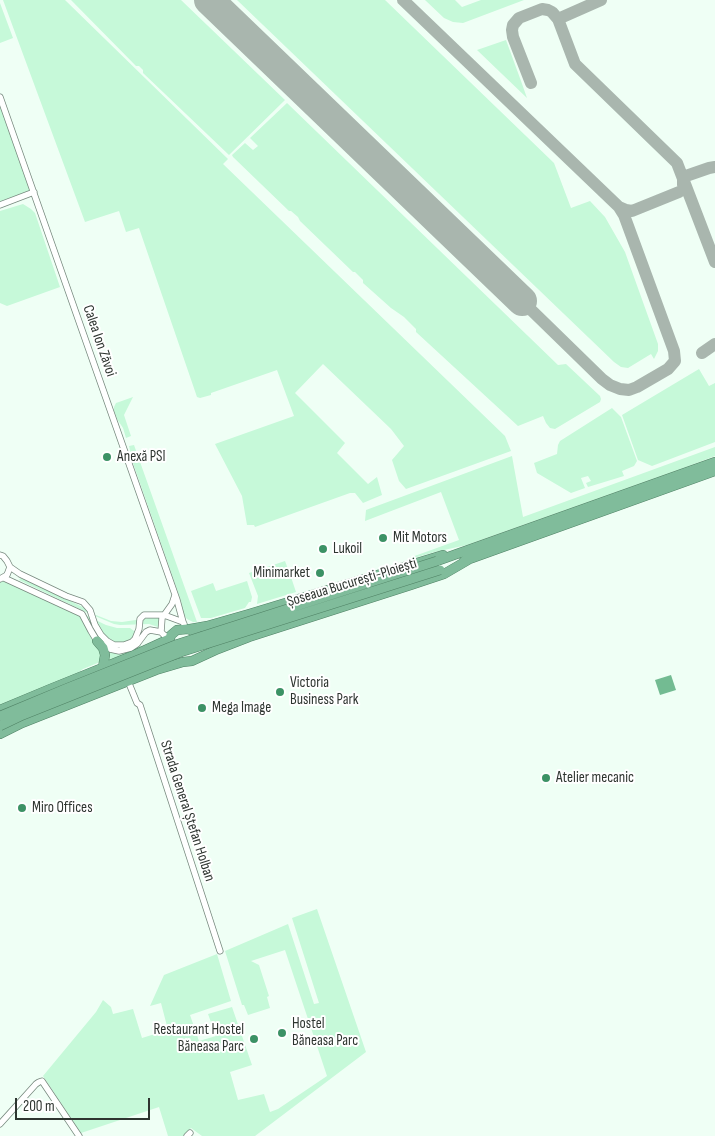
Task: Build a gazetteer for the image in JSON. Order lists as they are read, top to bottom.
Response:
{
  "streets": {
    "highway": ["Șoseaua București-Ploiești"],
    "street": ["Calea Ion Zăvoi", "Strada General Ștefan Holban"]
  },
  "places": [
    "Anexă PSI",
    "Mit Motors",
    "Lukoil",
    "Minimarket",
    "Victoria Business Park",
    "Mega Image",
    "Atelier mecanic",
    "Miro Offices",
    "Hostel Băneasa Parc",
    "Restaurant Hostel Băneasa Parc"
  ],
  "scale_bar": "200 m"
}
